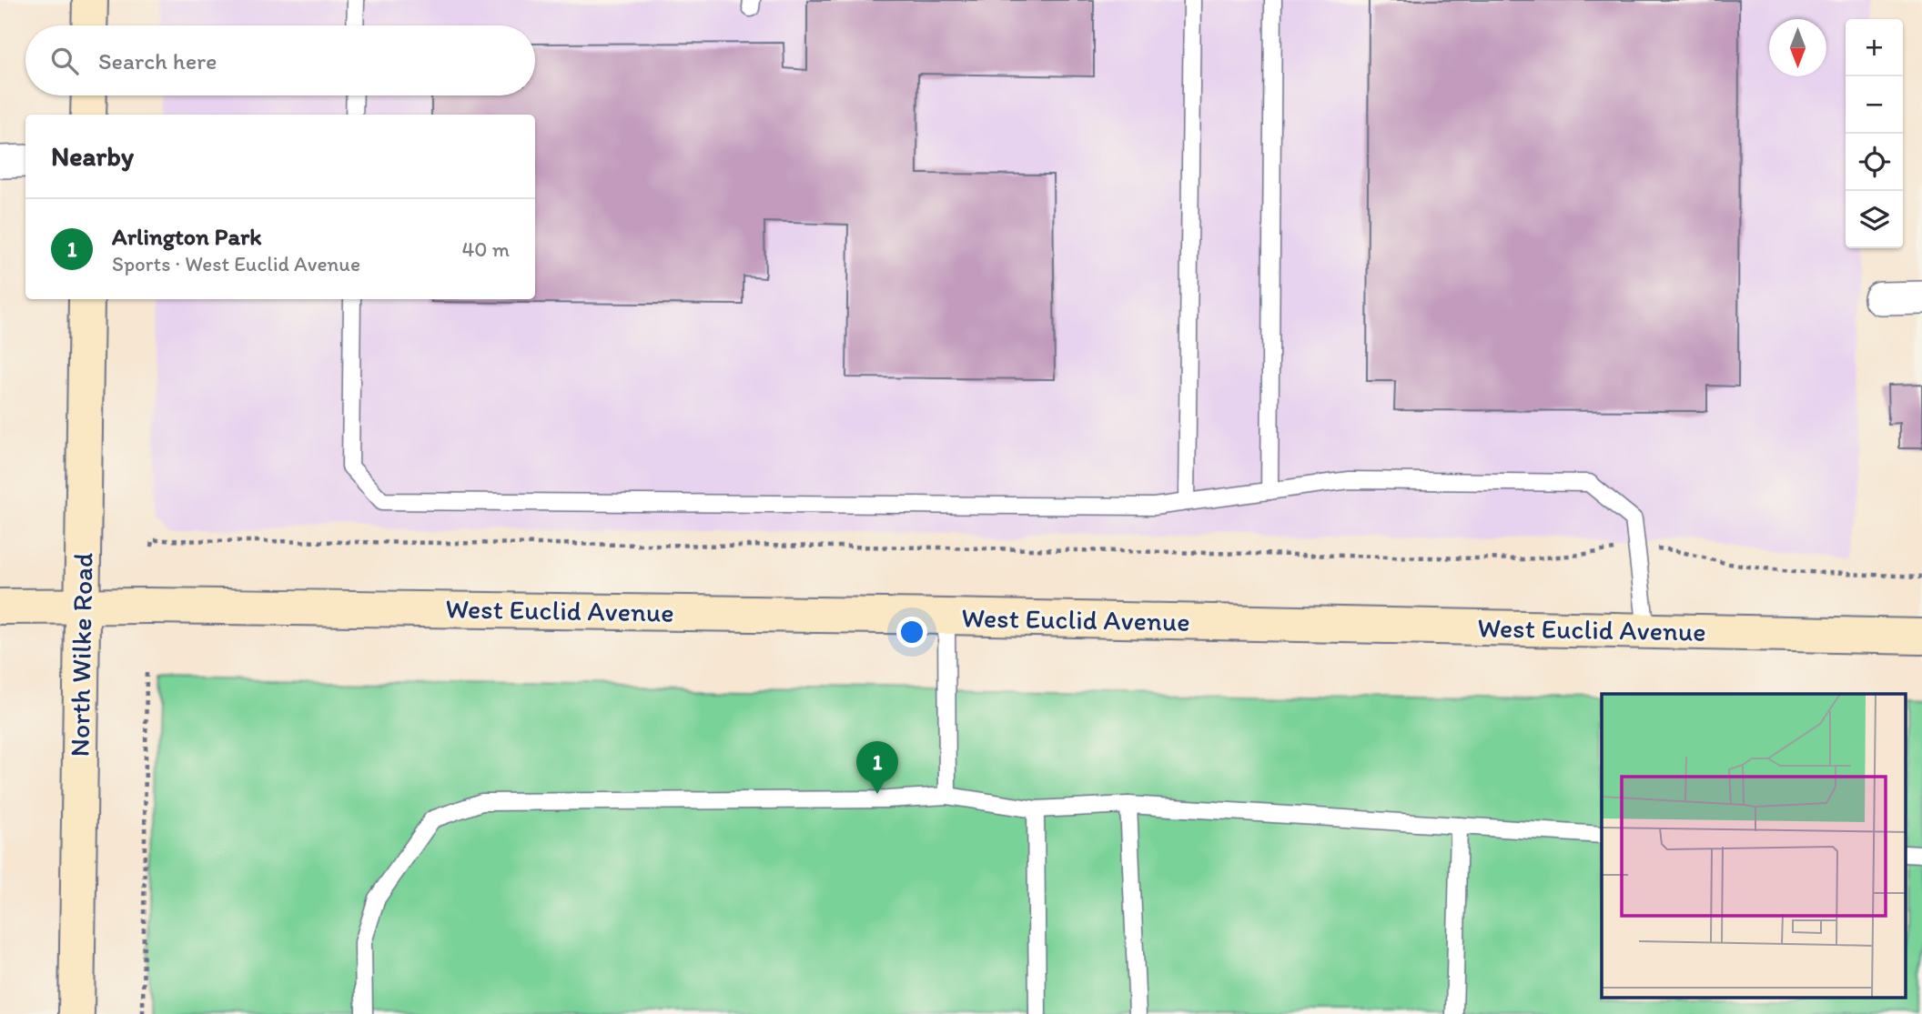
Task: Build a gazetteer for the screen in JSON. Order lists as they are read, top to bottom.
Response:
{
  "streets": {
    "main road": ["West Euclid Avenue", "North Wilke Road"]
  },
  "crossings": [
    ["West Euclid Avenue", "North Wilke Road"]
  ],
  "north": "bottom",
  "page": {
    "map_buttons": ["+", "−"],
    "search": "Search here",
    "heading": "Nearby",
    "list": [
      {
        "mark": "1",
        "name": "Arlington Park",
        "note": "Sports · West Euclid Avenue",
        "value": "40 m"
      }
    ],
    "pins": "1"
  }
}
